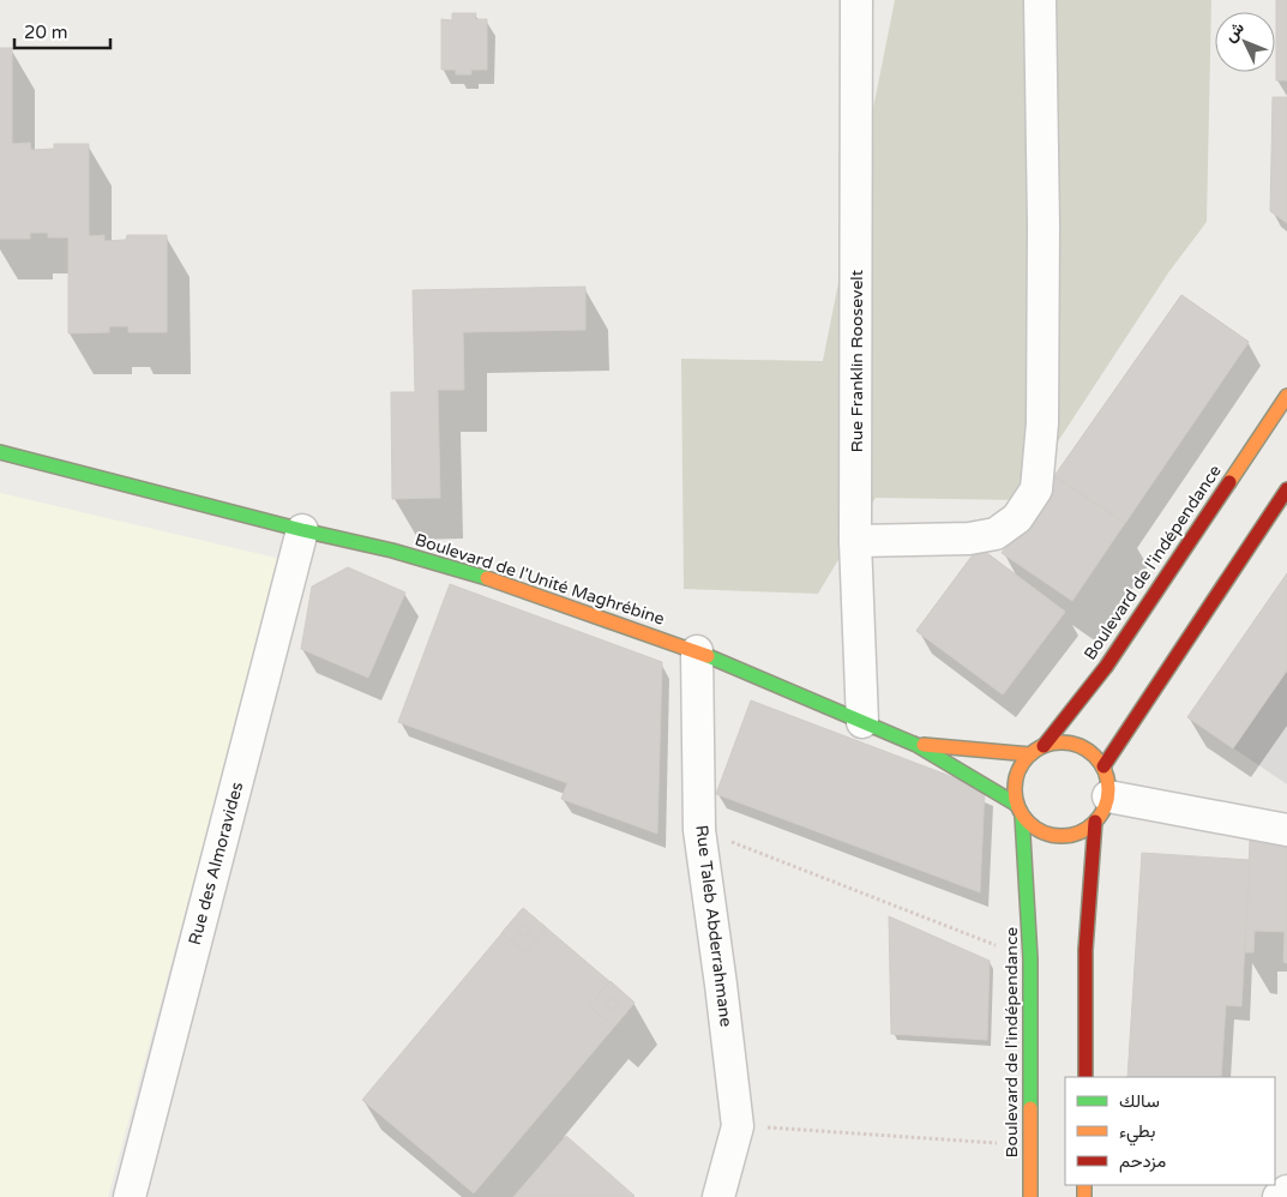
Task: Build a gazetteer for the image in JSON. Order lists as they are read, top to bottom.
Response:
{
  "streets": {
    "main road": ["Boulevard de l'indépendance", "Boulevard de l'Unité Maghrébine"],
    "street": ["Rue Franklin Roosevelt", "Rue des Almoravides", "Rue Taleb Abderrahmane"]
  },
  "crossings": [
    ["Rue Franklin Roosevelt", "Boulevard de l'Unité Maghrébine"],
    ["Boulevard de l'indépendance", "Boulevard de l'Unité Maghrébine"],
    ["Boulevard de l'Unité Maghrébine", "Rue des Almoravides"],
    ["Boulevard de l'Unité Maghrébine", "Rue Taleb Abderrahmane"]
  ],
  "legend": ["سالك", "بطيء", "مزدحم"],
  "scale_bar": "20 m",
  "north": "top left"
}
